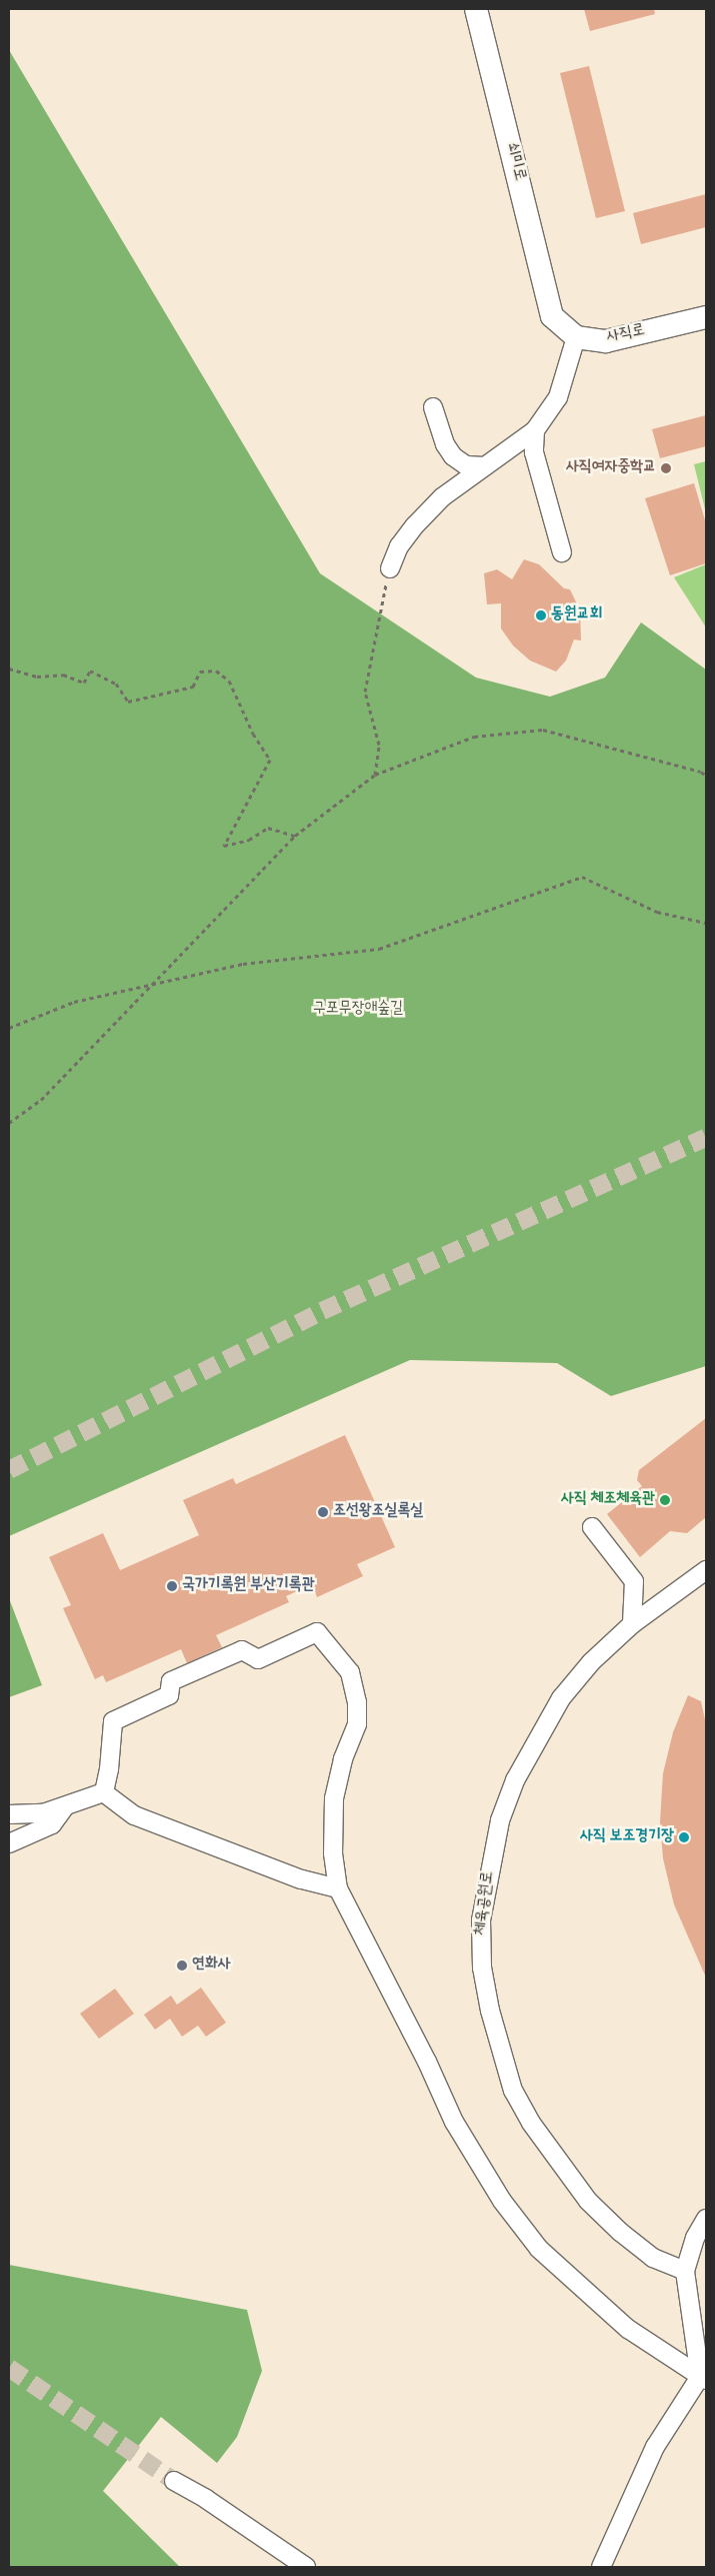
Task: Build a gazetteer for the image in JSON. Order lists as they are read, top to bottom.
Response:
{
  "streets": {
    "main road": ["쇠미로", "사직로"],
    "street": ["체육공원로"]
  },
  "crossings": [
    ["쇠미로", "사직로"]
  ],
  "parks": ["구포무장애숲길"],
  "places": [
    "사직여자중학교",
    "동원교회",
    "사직 체조체육관",
    "조선왕조실록실",
    "국가기록원 부산기록관",
    "사직 보조경기장",
    "연화사"
  ]
}
